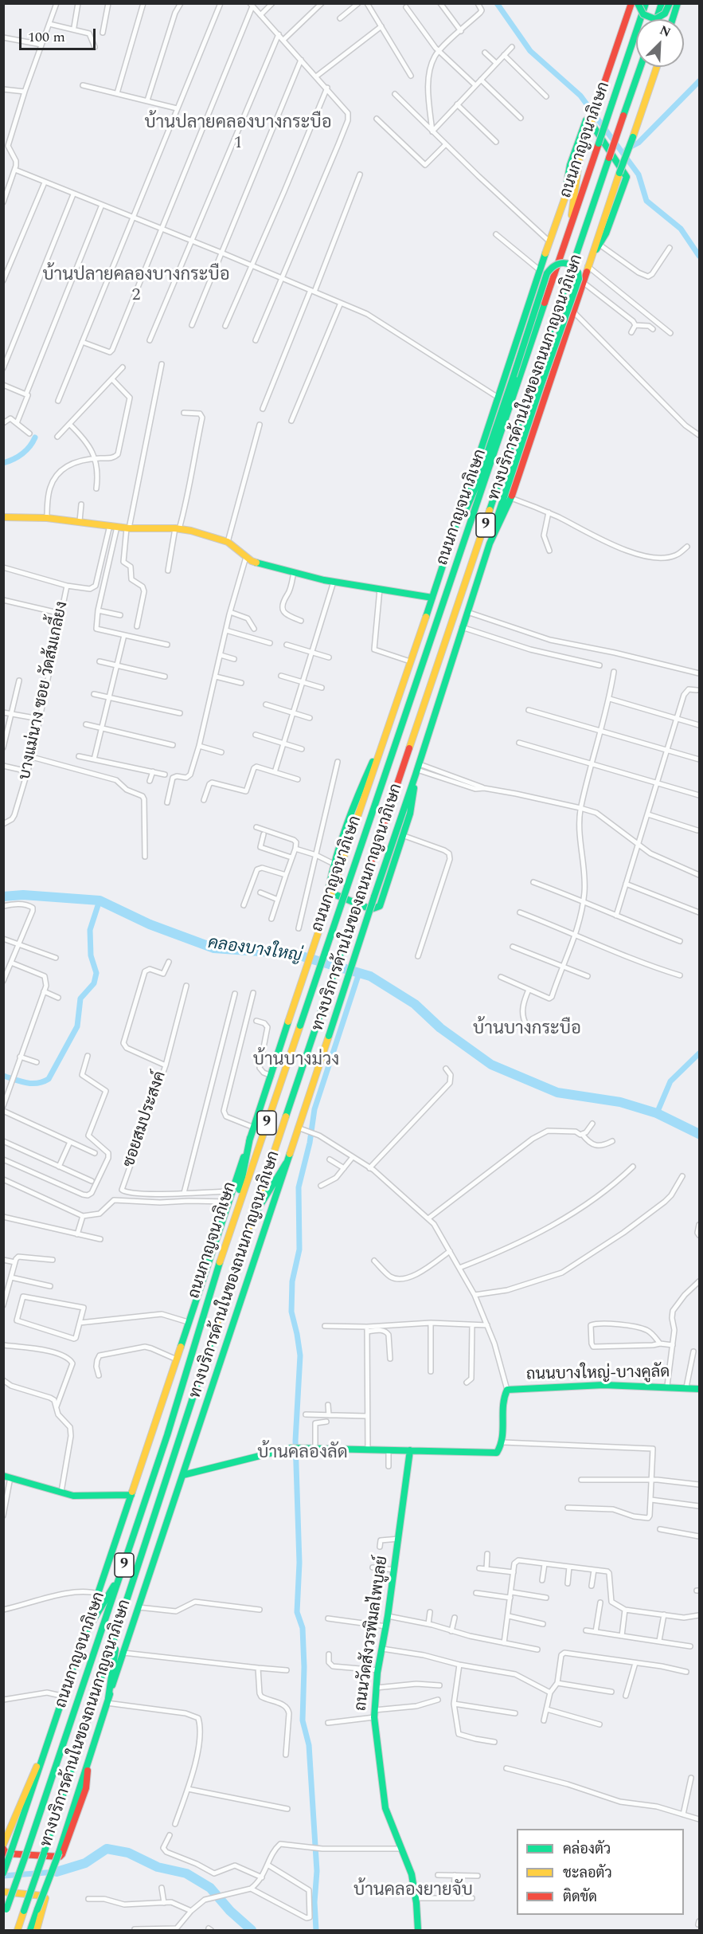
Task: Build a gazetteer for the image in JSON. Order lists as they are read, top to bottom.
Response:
{
  "streets": {
    "main road": [
      "ถนนกาญจนาภิเษก",
      "ทางบริการด้านในของถนนกาญจนาภิเษก",
      "9",
      "ถนนบางใหญ่-บางคูลัด",
      "ถนนวัดสังวรพิมลไพบูลย์"
    ],
    "street": ["บางแม่นาง ซอย วัดส้มเกลี้ยง", "ซอยสมประสงค์"]
  },
  "districts": [
    "บ้านปลายคลองบางกระบือ 1",
    "บ้านปลายคลองบางกระบือ 2",
    "บ้านบางกระบือ",
    "บ้านบางม่วง",
    "บ้านคลองลัด",
    "บ้านคลองยายจับ"
  ],
  "water": ["คลองบางใหญ่"],
  "legend": ["คล่องตัว", "ชะลอตัว", "ติดขัด"],
  "scale_bar": "100 m",
  "north": "top right"
}
